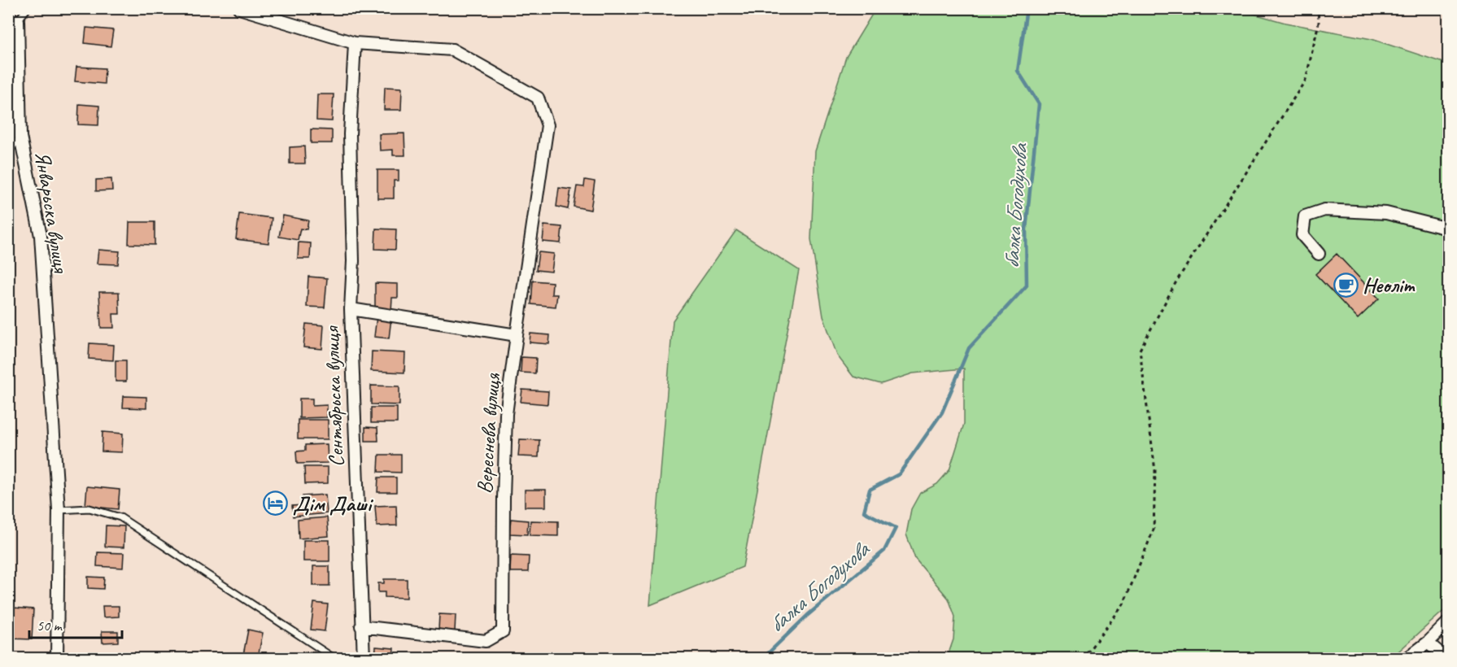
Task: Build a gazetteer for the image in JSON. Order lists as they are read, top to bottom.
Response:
{
  "streets": {
    "street": ["Январьска вулиця", "Сентябрьска вулиця", "Вереснева вулиця"]
  },
  "crossings": [
    ["Сентябрьска вулиця", "Вереснева вулиця"]
  ],
  "water": ["балка Богодухова"],
  "places": {
    "cafe": ["Неоліт"],
    "hotel": ["Дім Даші"]
  },
  "scale_bar": "50 m"
}
